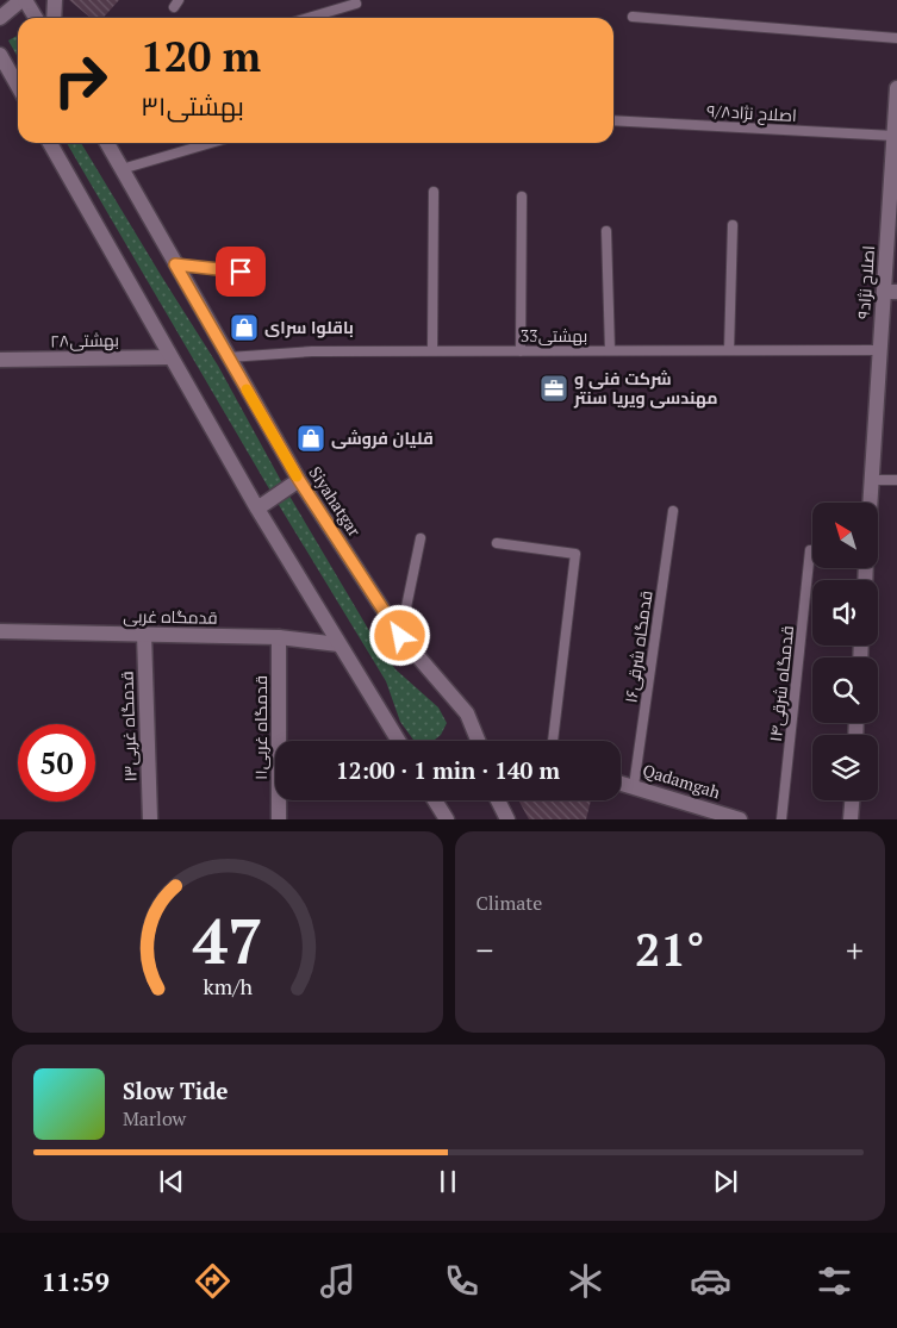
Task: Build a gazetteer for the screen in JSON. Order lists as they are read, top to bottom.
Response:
{
  "streets": {
    "main road": [
      "اصلاح نژاد۹",
      "۲۸بهشتی",
      "Siyahatgar",
      "قدمگاه غربی",
      "قدمگاه غربی۱۳",
      "قدمگاه غربی۱۱",
      "Qadamgah"
    ],
    "lane": [
      "اصلاح نژاد۹/۸",
      "33بهشتی",
      "قدمگاه شرقی۱۶",
      "قدمگاه شرقی۱۴"
    ]
  },
  "crossings": [
    ["اصلاح نژاد۹/۸", "اصلاح نژاد۹"],
    ["اصلاح نژاد۹", "33بهشتی"],
    ["33بهشتی", "Siyahatgar"],
    ["قدمگاه غربی", "قدمگاه غربی۱۳"],
    ["قدمگاه غربی", "قدمگاه غربی۱۱"],
    ["قدمگاه شرقی۱۶", "Qadamgah"]
  ],
  "places": {
    "shop": ["باقلوا سرای", "قلیان فروشی"],
    "office": ["شرکت فنی و مهندسی ویریا سنتر"]
  },
  "north": "top left",
  "page": {
    "turn": ["120 m", "بهشتی۳۱"],
    "limit": "50",
    "trip": "12:00 · 1 min · 140 m",
    "tile": "Climate",
    "heat": ["−", "21°", "+"],
    "song": ["Slow Tide", "Marlow"],
    "tabs": "11:59",
    "gauge": ["47", "km/h"]
  }
}
